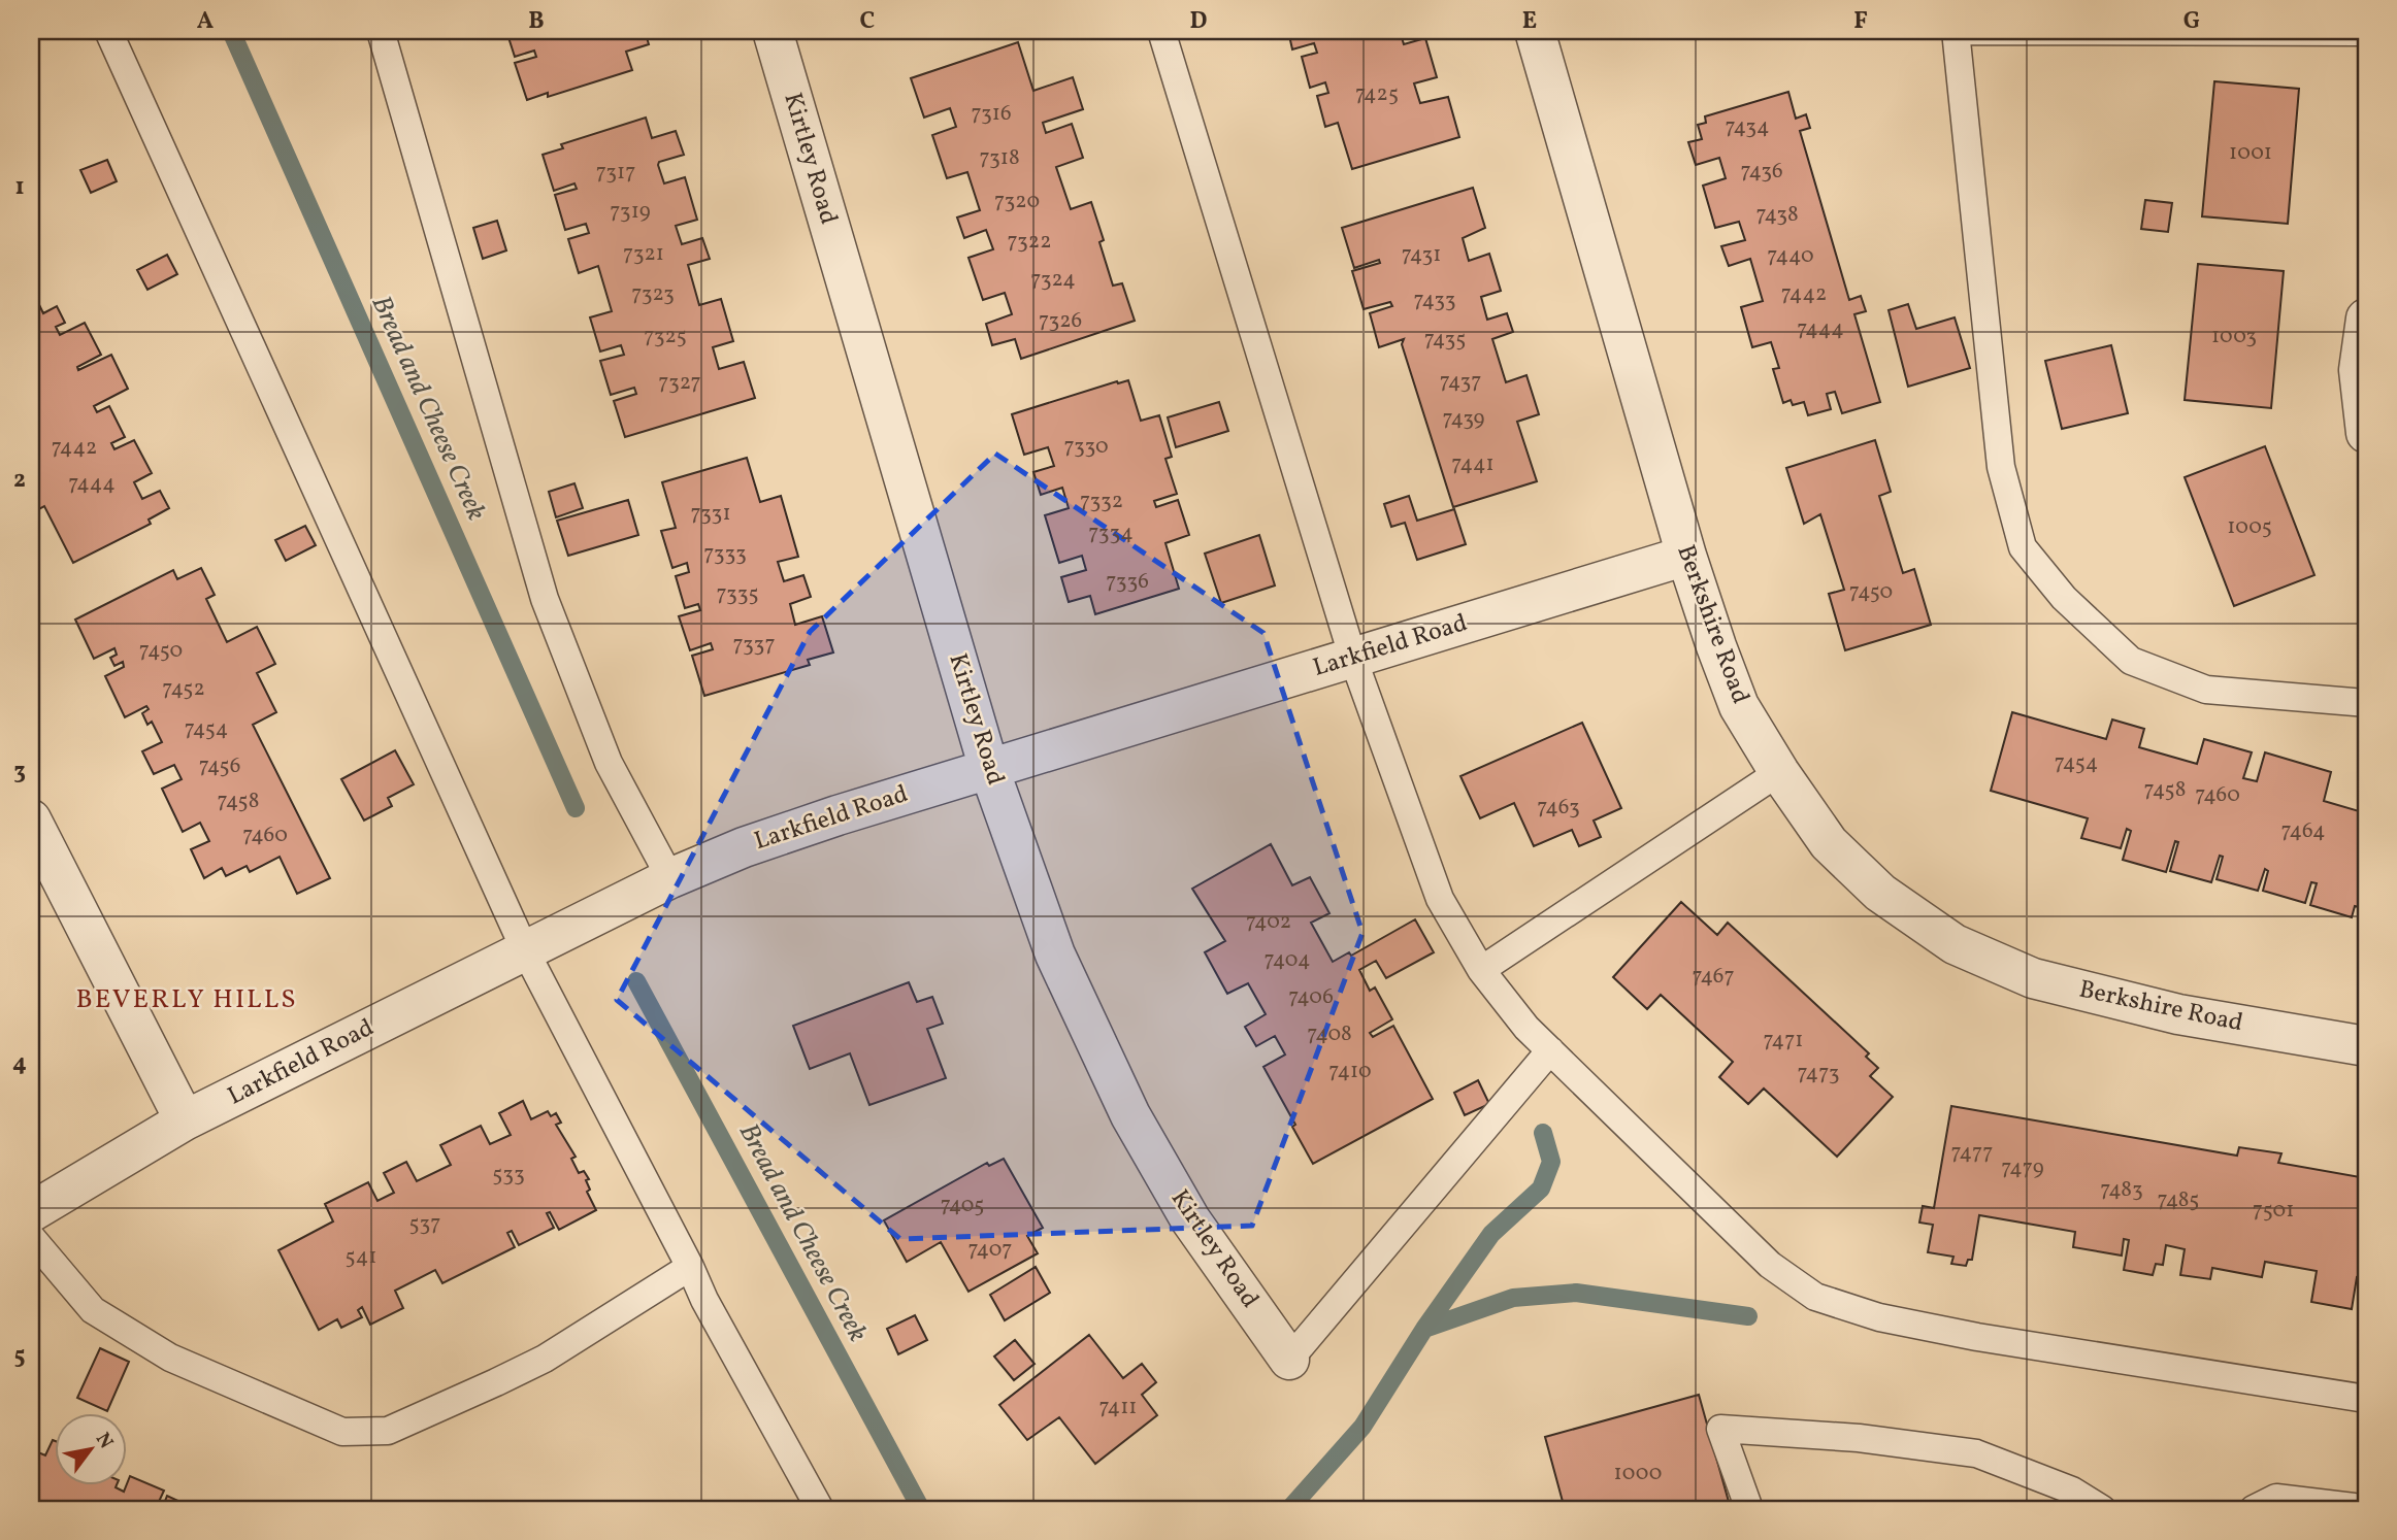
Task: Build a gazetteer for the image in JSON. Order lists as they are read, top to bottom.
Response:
{
  "streets": {
    "street": ["Kirtley Road", "Berkshire Road", "Larkfield Road"]
  },
  "crossings": [
    ["Kirtley Road", "Larkfield Road"],
    ["Berkshire Road", "Larkfield Road"]
  ],
  "districts": ["BEVERLY HILLS"],
  "water": ["Bread and Cheese Creek"],
  "house_numbers": [
    "7425",
    "7316",
    "7434",
    "1001",
    "7318",
    "7436",
    "7317",
    "7320",
    "7319",
    "7438",
    "7322",
    "7321",
    "7431",
    "7440",
    "7324",
    "7323",
    "7442",
    "7433",
    "7326",
    "7444",
    "7325",
    "1003",
    "7435",
    "7437",
    "7327",
    "7439",
    "7330",
    "7442",
    "7441",
    "7444",
    "7332",
    "7331",
    "1005",
    "7334",
    "7333",
    "7336",
    "7450",
    "7335",
    "7337",
    "7450",
    "7452",
    "7454",
    "7454",
    "7456",
    "7458",
    "7460",
    "7458",
    "7463",
    "7464",
    "7460",
    "7402",
    "7404",
    "7467",
    "7406",
    "7408",
    "7471",
    "7410",
    "7473",
    "7477",
    "7479",
    "533",
    "7483",
    "7485",
    "7405",
    "7501",
    "537",
    "7407",
    "541",
    "7411",
    "1000"
  ],
  "north": "top right",
  "grid": {
    "columns": [
      "A",
      "B",
      "C",
      "D",
      "E",
      "F",
      "G"
    ],
    "rows": [
      "1",
      "2",
      "3",
      "4",
      "5"
    ]
  }
}
